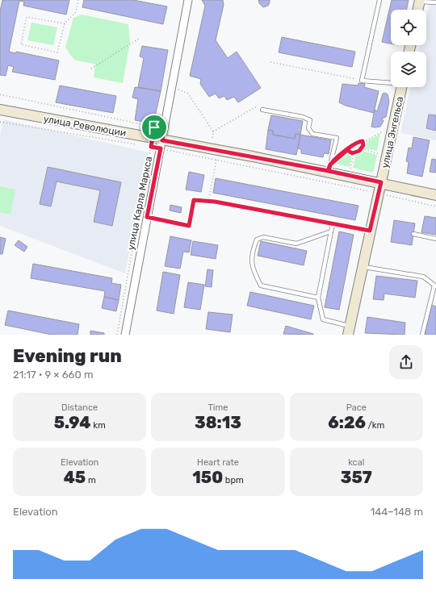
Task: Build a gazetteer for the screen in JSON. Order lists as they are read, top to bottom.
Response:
{
  "streets": {
    "street": ["улица Революции", "улица Энгельса", "улица Карла Маркса"]
  },
  "crossings": [
    ["улица Революции", "улица Энгельса"],
    ["улица Революции", "улица Карла Маркса"]
  ],
  "page": {
    "heading": ["Evening run", "21:17 · 9 × 660 m"],
    "stats": [
      ["Distance", "5.94 km"],
      ["Time", "38:13"],
      ["Pace", "6:26 /km"],
      ["Elevation", "45 m"],
      ["Heart rate", "150 bpm"],
      ["kcal", "357"]
    ],
    "chart": ["Elevation", "144–148 m"]
  }
}
